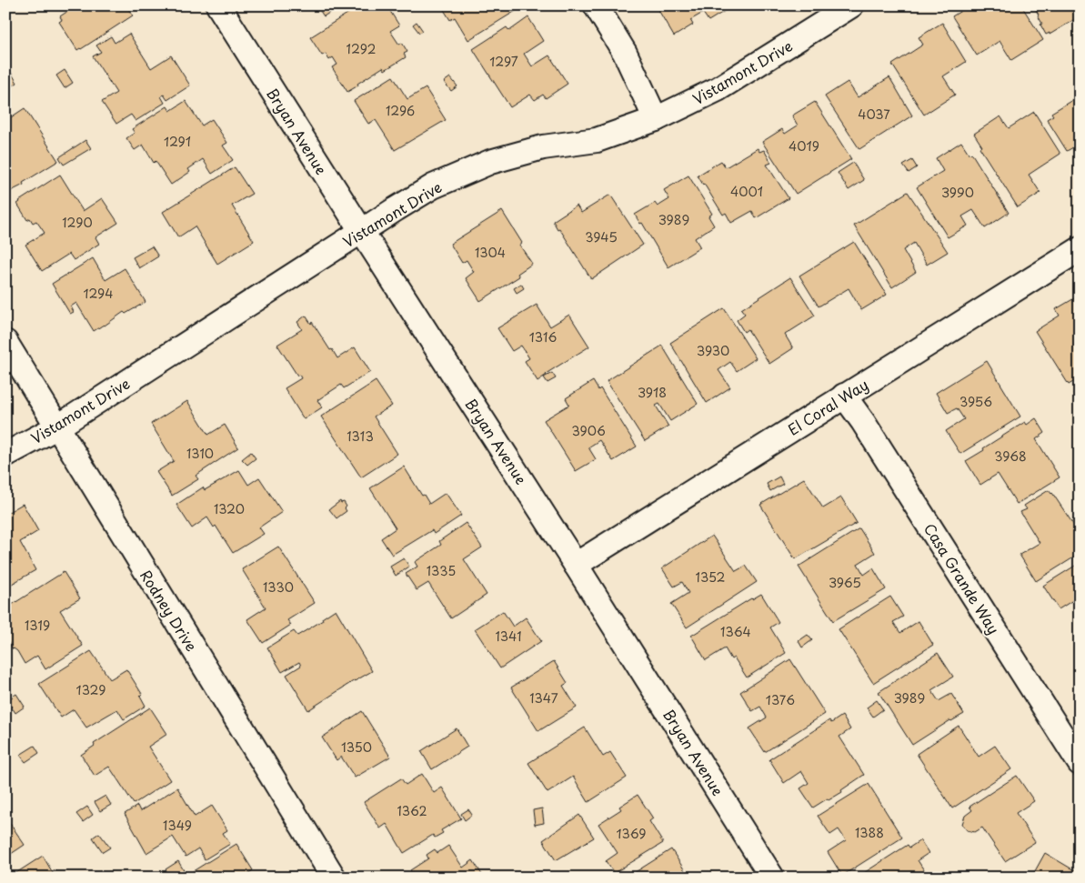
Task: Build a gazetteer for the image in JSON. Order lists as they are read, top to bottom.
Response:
{
  "streets": {
    "street": [
      "Vistamont Drive",
      "Bryan Avenue",
      "El Coral Way",
      "Casa Grande Way",
      "Rodney Drive"
    ]
  },
  "crossings": [
    ["Vistamont Drive", "Bryan Avenue"],
    ["Vistamont Drive", "Rodney Drive"],
    ["Bryan Avenue", "El Coral Way"],
    ["El Coral Way", "Casa Grande Way"]
  ],
  "house_numbers": [
    "1292",
    "1297",
    "1296",
    "4037",
    "1291",
    "4019",
    "4001",
    "3990",
    "3989",
    "1290",
    "3945",
    "1304",
    "1294",
    "1316",
    "3930",
    "3918",
    "3956",
    "3906",
    "1313",
    "1310",
    "3968",
    "1320",
    "1335",
    "1352",
    "3965",
    "1330",
    "1319",
    "1364",
    "1341",
    "1329",
    "1347",
    "3989",
    "1376",
    "1350",
    "1362",
    "1349",
    "1388",
    "1369"
  ]
}
